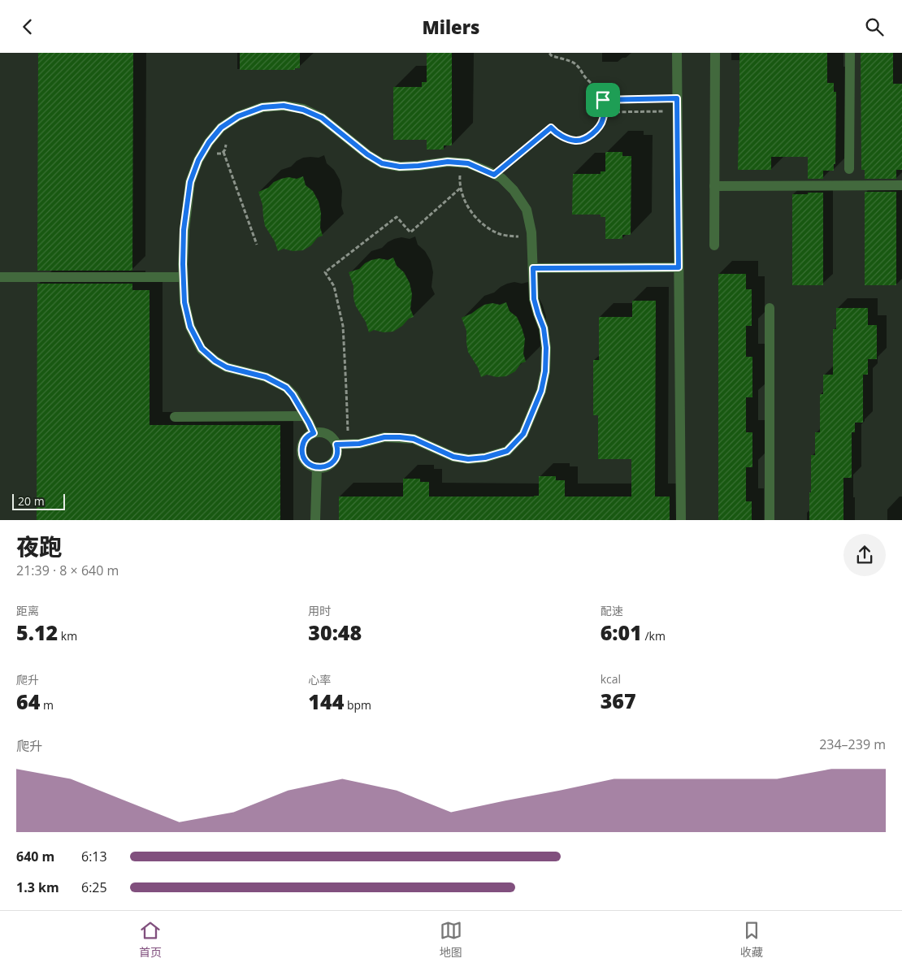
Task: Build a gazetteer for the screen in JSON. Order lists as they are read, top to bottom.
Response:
{
  "scale_bar": "20 m",
  "page": {
    "header": "Milers",
    "scale": "20 m",
    "heading": ["夜跑", "21:39 · 8 × 640 m"],
    "stats": [
      ["距离", "5.12 km"],
      ["用时", "30:48"],
      ["配速", "6:01 /km"],
      ["爬升", "64 m"],
      ["心率", "144 bpm"],
      ["kcal", "367"]
    ],
    "chart": ["爬升", "234–239 m"],
    "list": [
      {
        "name": "640 m",
        "note": "6:13"
      },
      {
        "name": "1.3 km",
        "note": "6:25"
      }
    ],
    "tabs": ["首页", "地图", "收藏"]
  }
}
